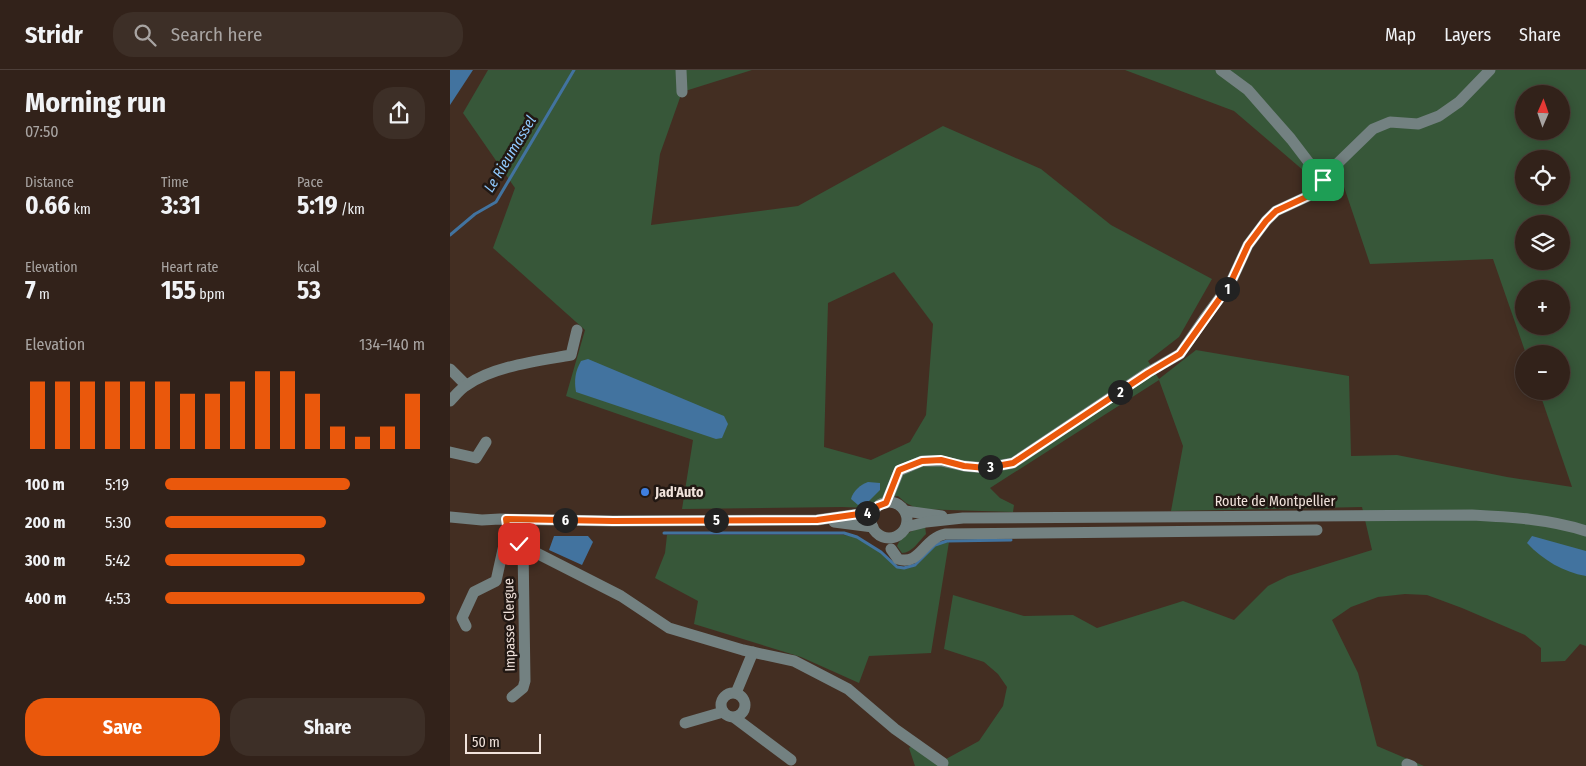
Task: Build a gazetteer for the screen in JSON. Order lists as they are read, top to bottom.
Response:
{
  "streets": {
    "street": ["Route de Montpellier", "Impasse Clergue"]
  },
  "water": ["Le Rieumassel"],
  "places": ["Jad'Auto"],
  "scale_bar": "50 m",
  "north": "top",
  "page": {
    "header": "Stridr",
    "search": "Search here",
    "nav": ["Map", "Layers", "Share"],
    "heading": ["Morning run", "07:50"],
    "map_buttons": ["+", "−"],
    "stats": [
      ["Distance", "0.66 km"],
      ["Time", "3:31"],
      ["Pace", "5:19 /km"],
      ["Elevation", "7 m"],
      ["Heart rate", "155 bpm"],
      ["kcal", "53"]
    ],
    "pins": [
      "1",
      "2",
      "3",
      "4",
      "5",
      "6"
    ],
    "chart": ["Elevation", "134–140 m"],
    "list": [
      {
        "name": "100 m",
        "note": "5:19"
      },
      {
        "name": "200 m",
        "note": "5:30"
      },
      {
        "name": "300 m",
        "note": "5:42"
      },
      {
        "name": "400 m",
        "note": "4:53"
      }
    ],
    "buttons": ["Save", "Share"],
    "scale": "50 m"
  }
}
